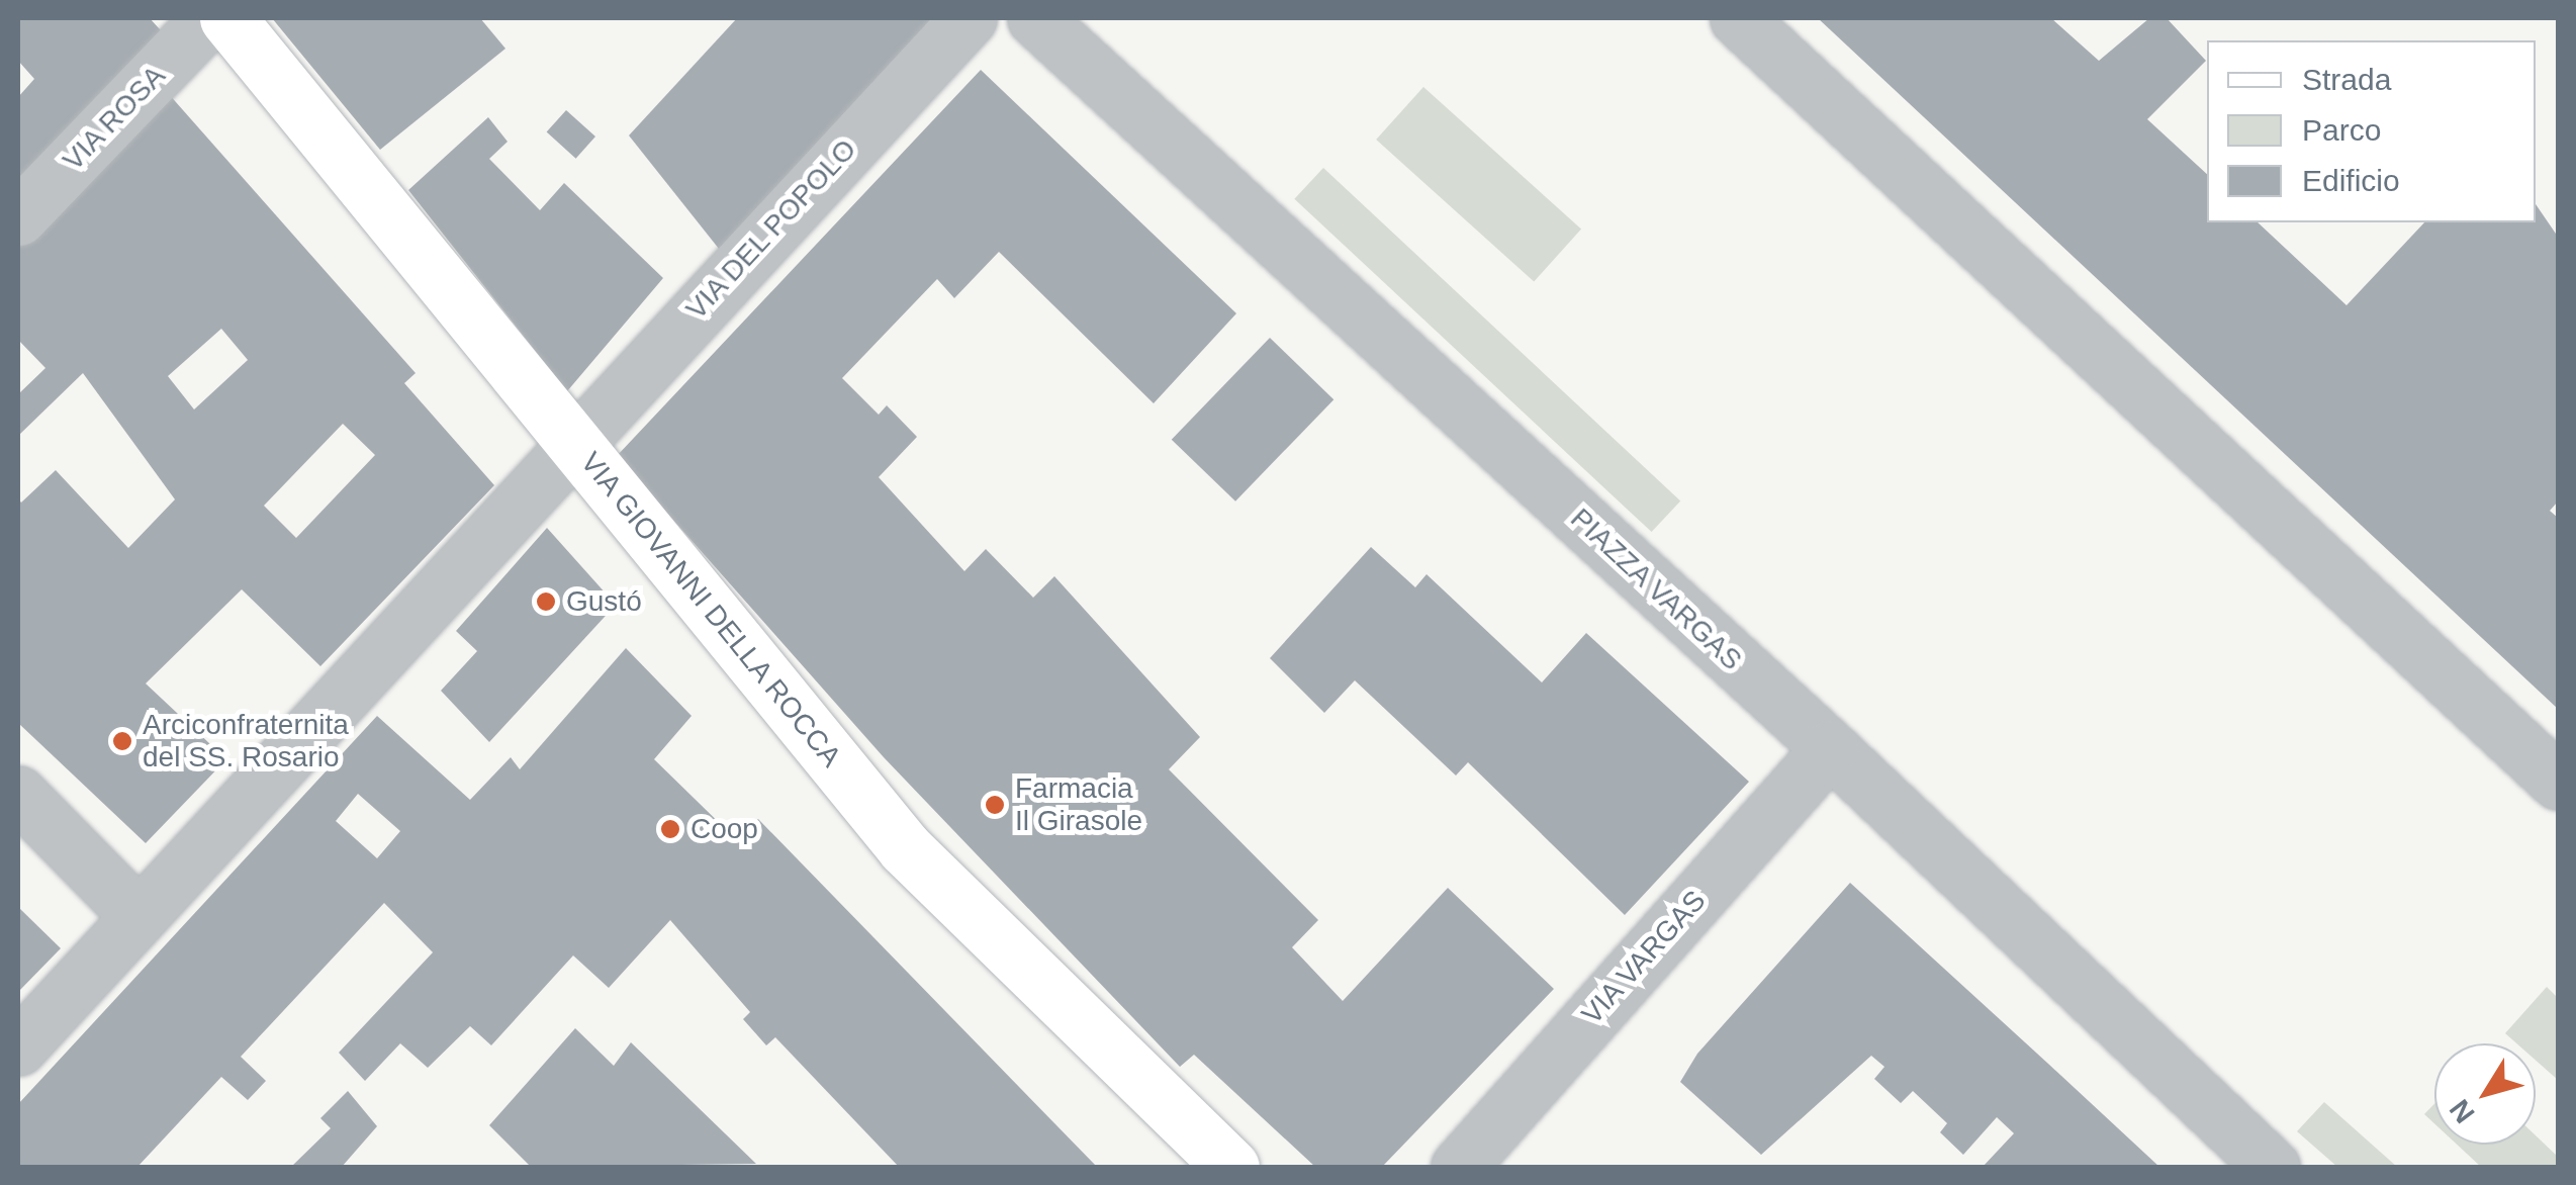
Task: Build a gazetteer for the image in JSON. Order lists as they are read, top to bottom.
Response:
{
  "streets": {
    "street": [
      "VIA ROSA",
      "VIA DEL POPOLO",
      "PIAZZA VARGAS",
      "VIA GIOVANNI DELLA ROCCA",
      "VIA VARGAS"
    ]
  },
  "crossings": [
    ["VIA DEL POPOLO", "VIA GIOVANNI DELLA ROCCA"],
    ["PIAZZA VARGAS", "VIA VARGAS"]
  ],
  "places": [
    "Gustó",
    "Arciconfraternita del SS. Rosario",
    "Farmacia Il Girasole",
    "Coop"
  ],
  "legend": ["Strada", "Parco", "Edificio"],
  "north": "bottom left"
}
